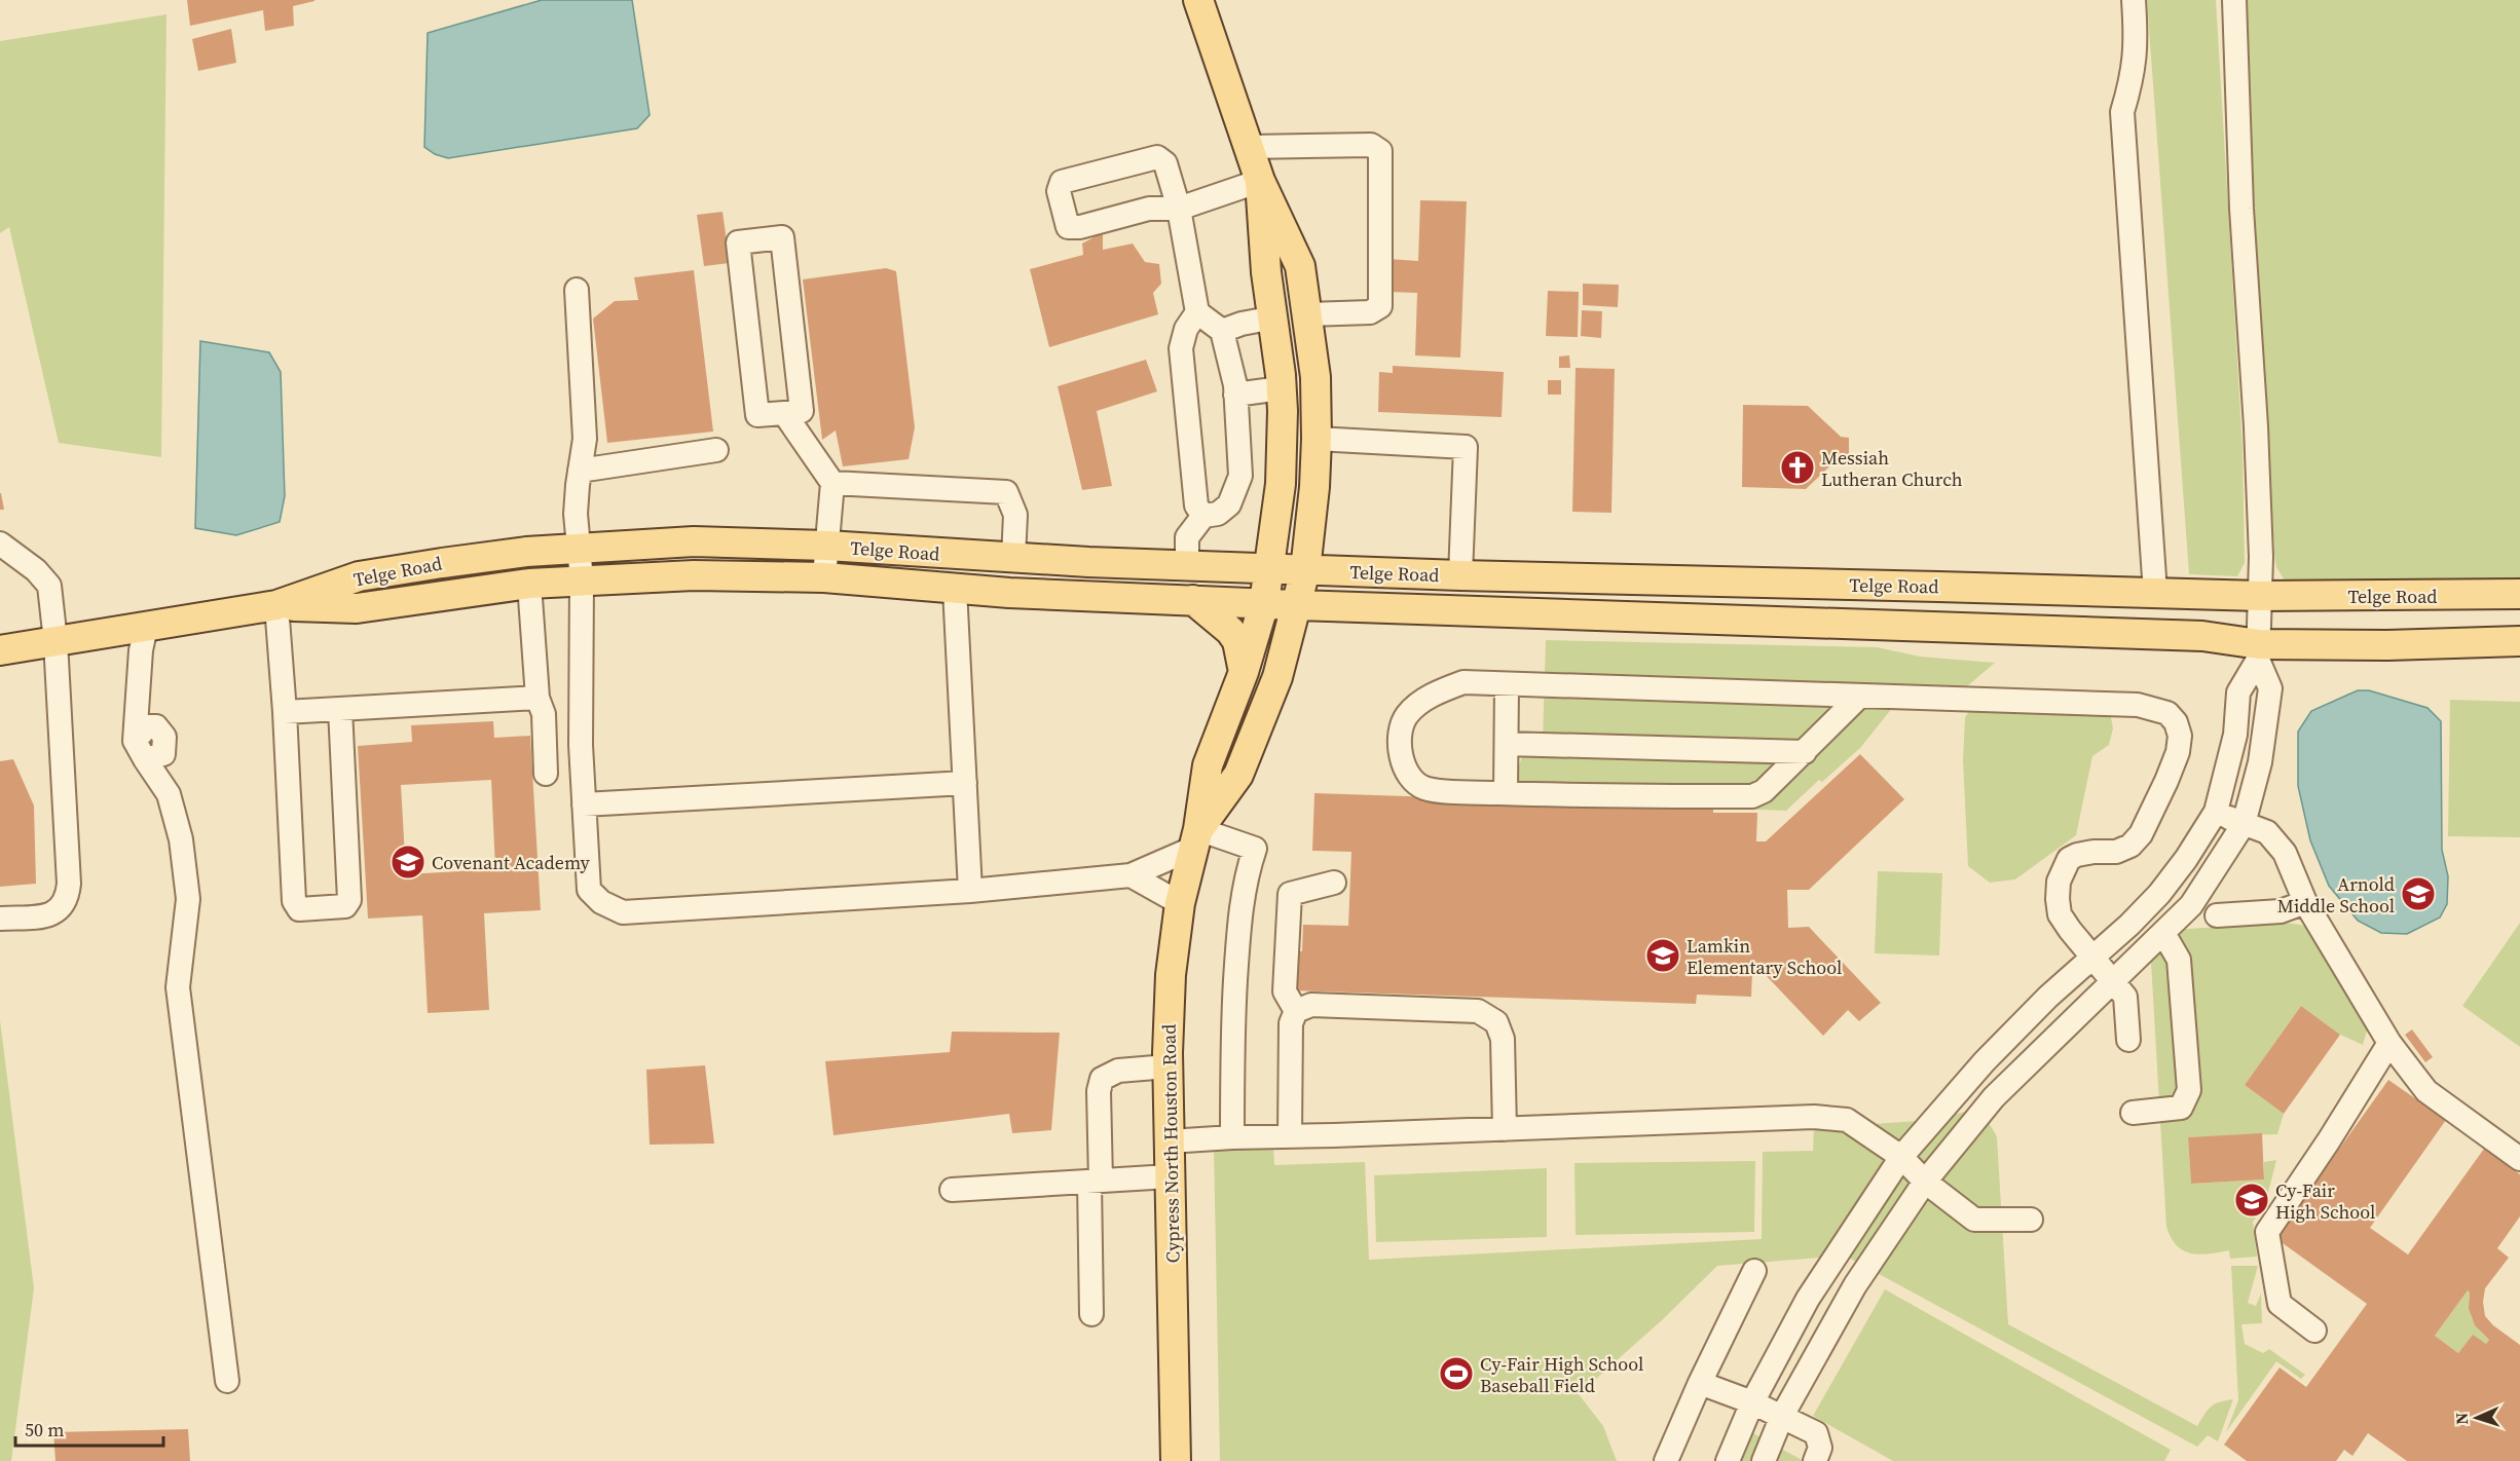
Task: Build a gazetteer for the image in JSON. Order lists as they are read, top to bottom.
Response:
{
  "streets": {
    "main road": ["Telge Road", "Cypress North Houston Road"]
  },
  "crossings": [
    ["Telge Road", "Cypress North Houston Road"]
  ],
  "places": {
    "church": ["Messiah Lutheran Church"],
    "school or university": [
      "Covenant Academy",
      "Arnold Middle School",
      "Lamkin Elementary School",
      "Cy-Fair High School"
    ],
    "sports": ["Cy-Fair High School Baseball Field"]
  },
  "scale_bar": "50 m",
  "north": "left"
}
